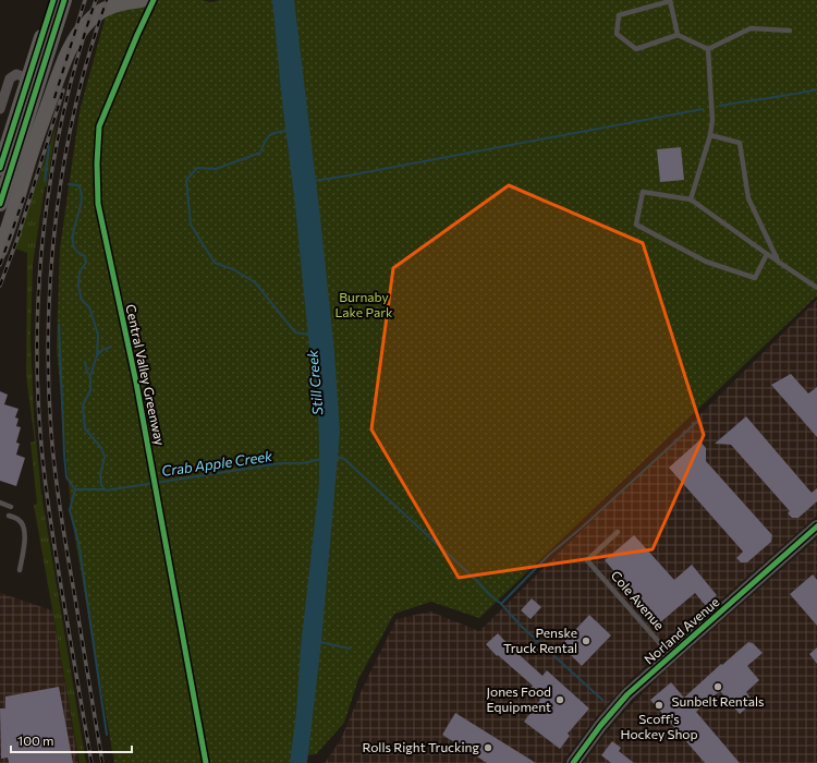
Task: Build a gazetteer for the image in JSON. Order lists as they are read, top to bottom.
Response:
{
  "streets": {
    "street": ["Norland Avenue"],
    "lane": ["Cole Avenue"],
    "cycle path": ["Central Valley Greenway"]
  },
  "crossings": [
    ["Cole Avenue", "Norland Avenue"]
  ],
  "water": ["Still Creek", "Crab Apple Creek"],
  "parks": ["Burnaby Lake Park"],
  "places": [
    "Penske Truck Rental",
    "Sunbelt Rentals",
    "Jones Food Equipment",
    "Scoff's Hockey Shop",
    "Rolls Right Trucking"
  ],
  "scale_bar": "100 m"
}
